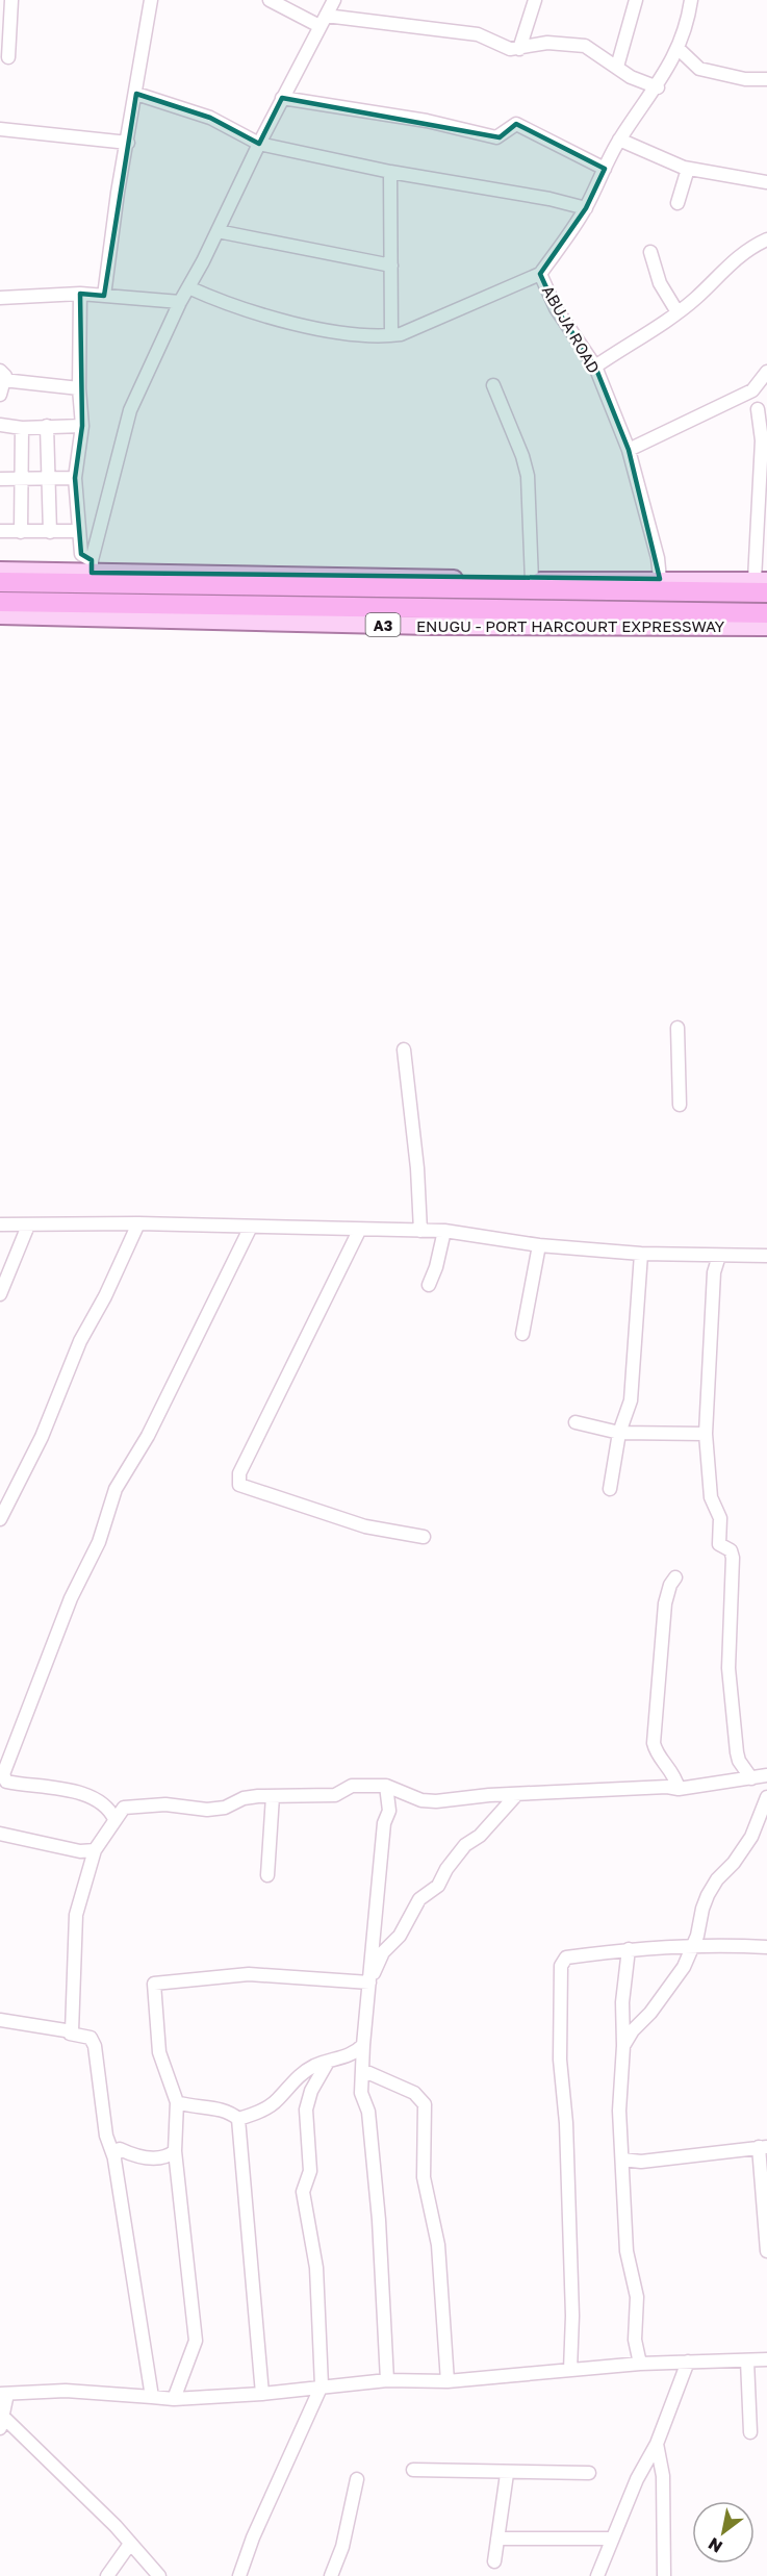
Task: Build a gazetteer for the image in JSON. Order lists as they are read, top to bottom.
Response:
{
  "streets": {
    "highway": ["A3", "ENUGU - PORT HARCOURT EXPRESSWAY"],
    "street": ["ABUJA ROAD"]
  },
  "north": "bottom left"
}
